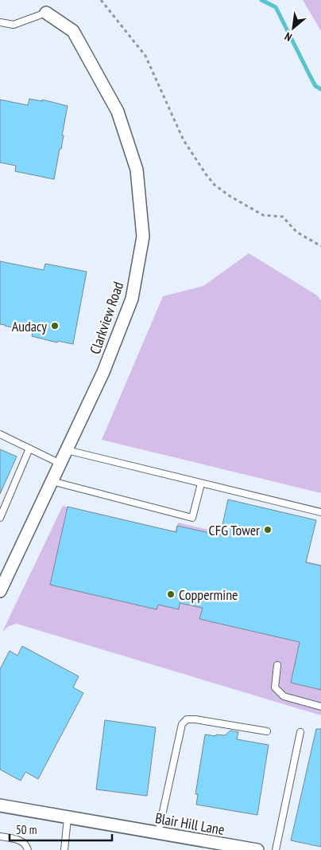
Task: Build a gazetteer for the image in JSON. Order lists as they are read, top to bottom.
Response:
{
  "streets": {
    "street": ["Clarkview Road", "Blair Hill Lane"]
  },
  "places": ["Audacy", "CFG Tower", "Coppermine"],
  "scale_bar": "50 m",
  "north": "bottom left"
}
